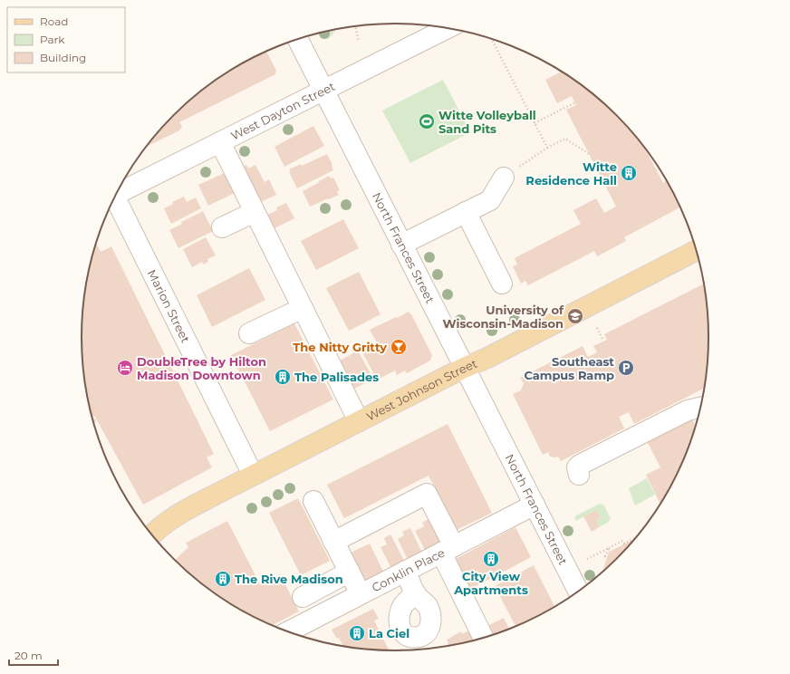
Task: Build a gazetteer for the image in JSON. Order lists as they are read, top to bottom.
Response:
{
  "streets": {
    "main road": ["West Johnson Street"],
    "street": [
      "West Dayton Street",
      "North Frances Street",
      "Marion Street",
      "Conklin Place"
    ]
  },
  "crossings": [
    ["West Dayton Street", "North Frances Street"],
    ["North Frances Street", "West Johnson Street"],
    ["North Frances Street", "Conklin Place"],
    ["Marion Street", "West Johnson Street"]
  ],
  "places": {
    "sports": ["Witte Volleyball Sand Pits"],
    "building": [
      "Witte Residence Hall",
      "The Palisades",
      "City View Apartments",
      "The Rive Madison",
      "La Ciel"
    ],
    "school or university": ["University of Wisconsin-Madison"],
    "bar": ["The Nitty Gritty"],
    "hotel": ["DoubleTree by Hilton Madison Downtown"],
    "parking": ["Southeast Campus Ramp"]
  },
  "legend": ["Road", "Park", "Building"],
  "scale_bar": "20 m"
}
